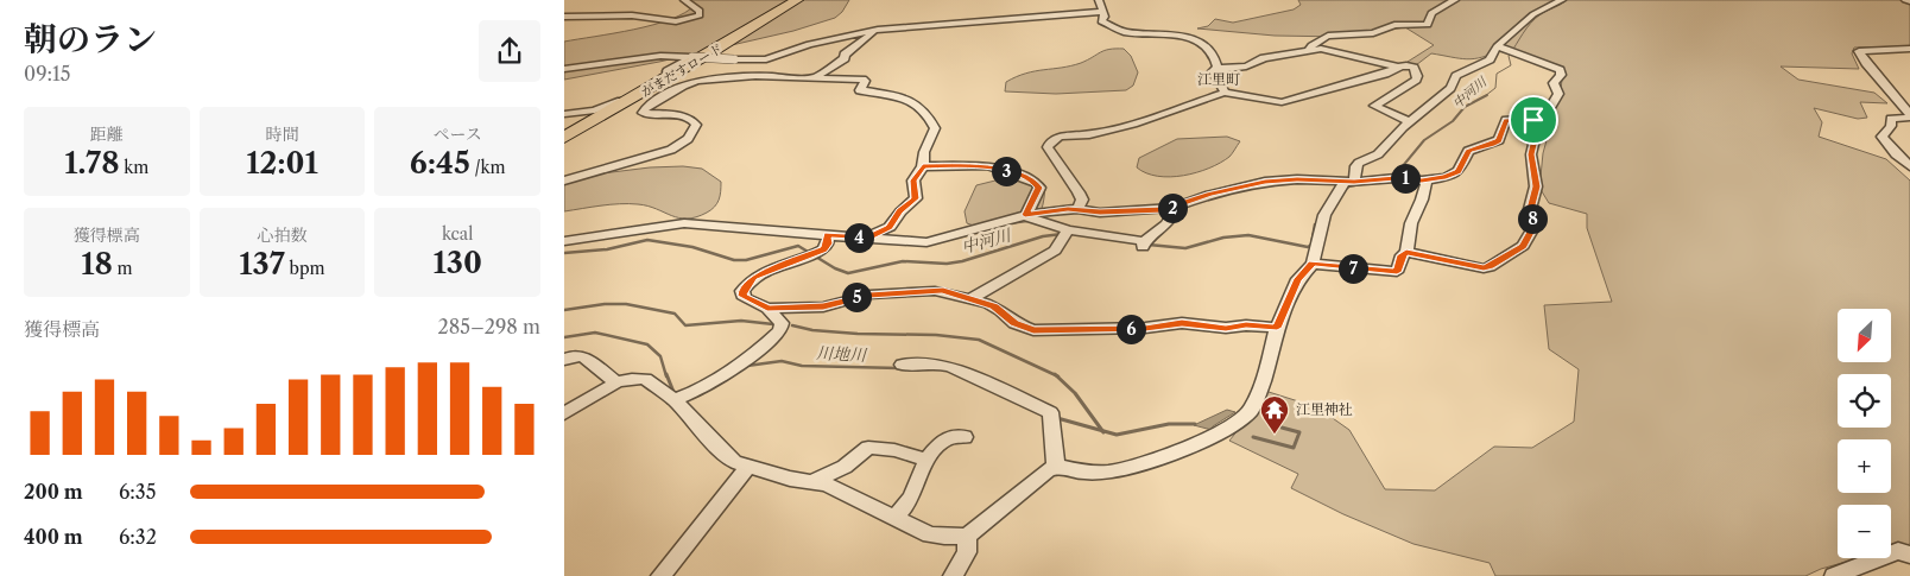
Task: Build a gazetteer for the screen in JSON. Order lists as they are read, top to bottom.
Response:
{
  "streets": {
    "highway": ["がまだすロード"]
  },
  "districts": ["江里町"],
  "water": ["中河川", "川地川"],
  "places": {
    "temple": ["江里神社"]
  },
  "north": "bottom left",
  "page": {
    "heading": ["朝のラン", "09:15"],
    "stats": [
      ["距離", "1.78 km"],
      ["時間", "12:01"],
      ["ペース", "6:45 /km"],
      ["獲得標高", "18 m"],
      ["心拍数", "137 bpm"],
      ["kcal", "130"]
    ],
    "pins": [
      "3",
      "1",
      "2",
      "8",
      "4",
      "7",
      "5",
      "6"
    ],
    "chart": ["獲得標高", "285–298 m"],
    "map_buttons": ["+", "−"],
    "list": [
      {
        "name": "200 m",
        "note": "6:35"
      },
      {
        "name": "400 m",
        "note": "6:32"
      }
    ]
  }
}
